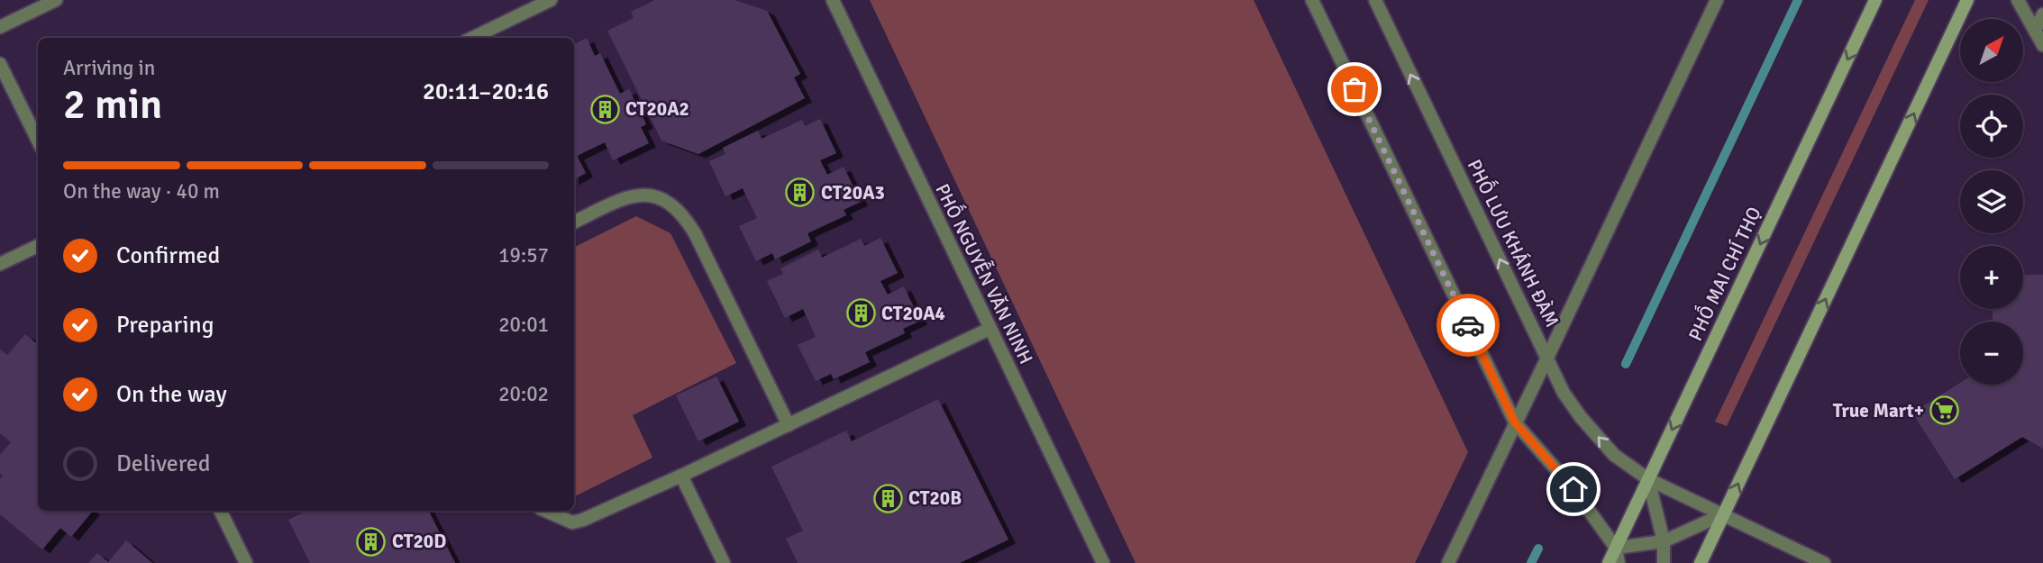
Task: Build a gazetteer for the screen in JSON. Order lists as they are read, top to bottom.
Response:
{
  "streets": {
    "main road": ["PHỐ MAI CHÍ THỌ"],
    "street": ["PHỐ LƯU KHÁNH ĐÀM", "PHỐ NGUYỄN VĂN NINH"]
  },
  "crossings": [
    ["PHỐ LƯU KHÁNH ĐÀM", "PHỐ MAI CHÍ THỌ"]
  ],
  "places": {
    "building": [
      "CT20A2",
      "CT20A3",
      "CT20A4",
      "CT20B",
      "CT20D"
    ],
    "supermarket": ["True Mart+"]
  },
  "north": "top right",
  "page": {
    "map_buttons": ["+", "−"],
    "heading": ["2 min", "Arriving in", "20:11–20:16"],
    "bar": "On the way · 40 m",
    "list": [
      ["Confirmed", "19:57"],
      ["Preparing", "20:01"],
      ["On the way", "20:02"],
      "Delivered"
    ]
  }
}
